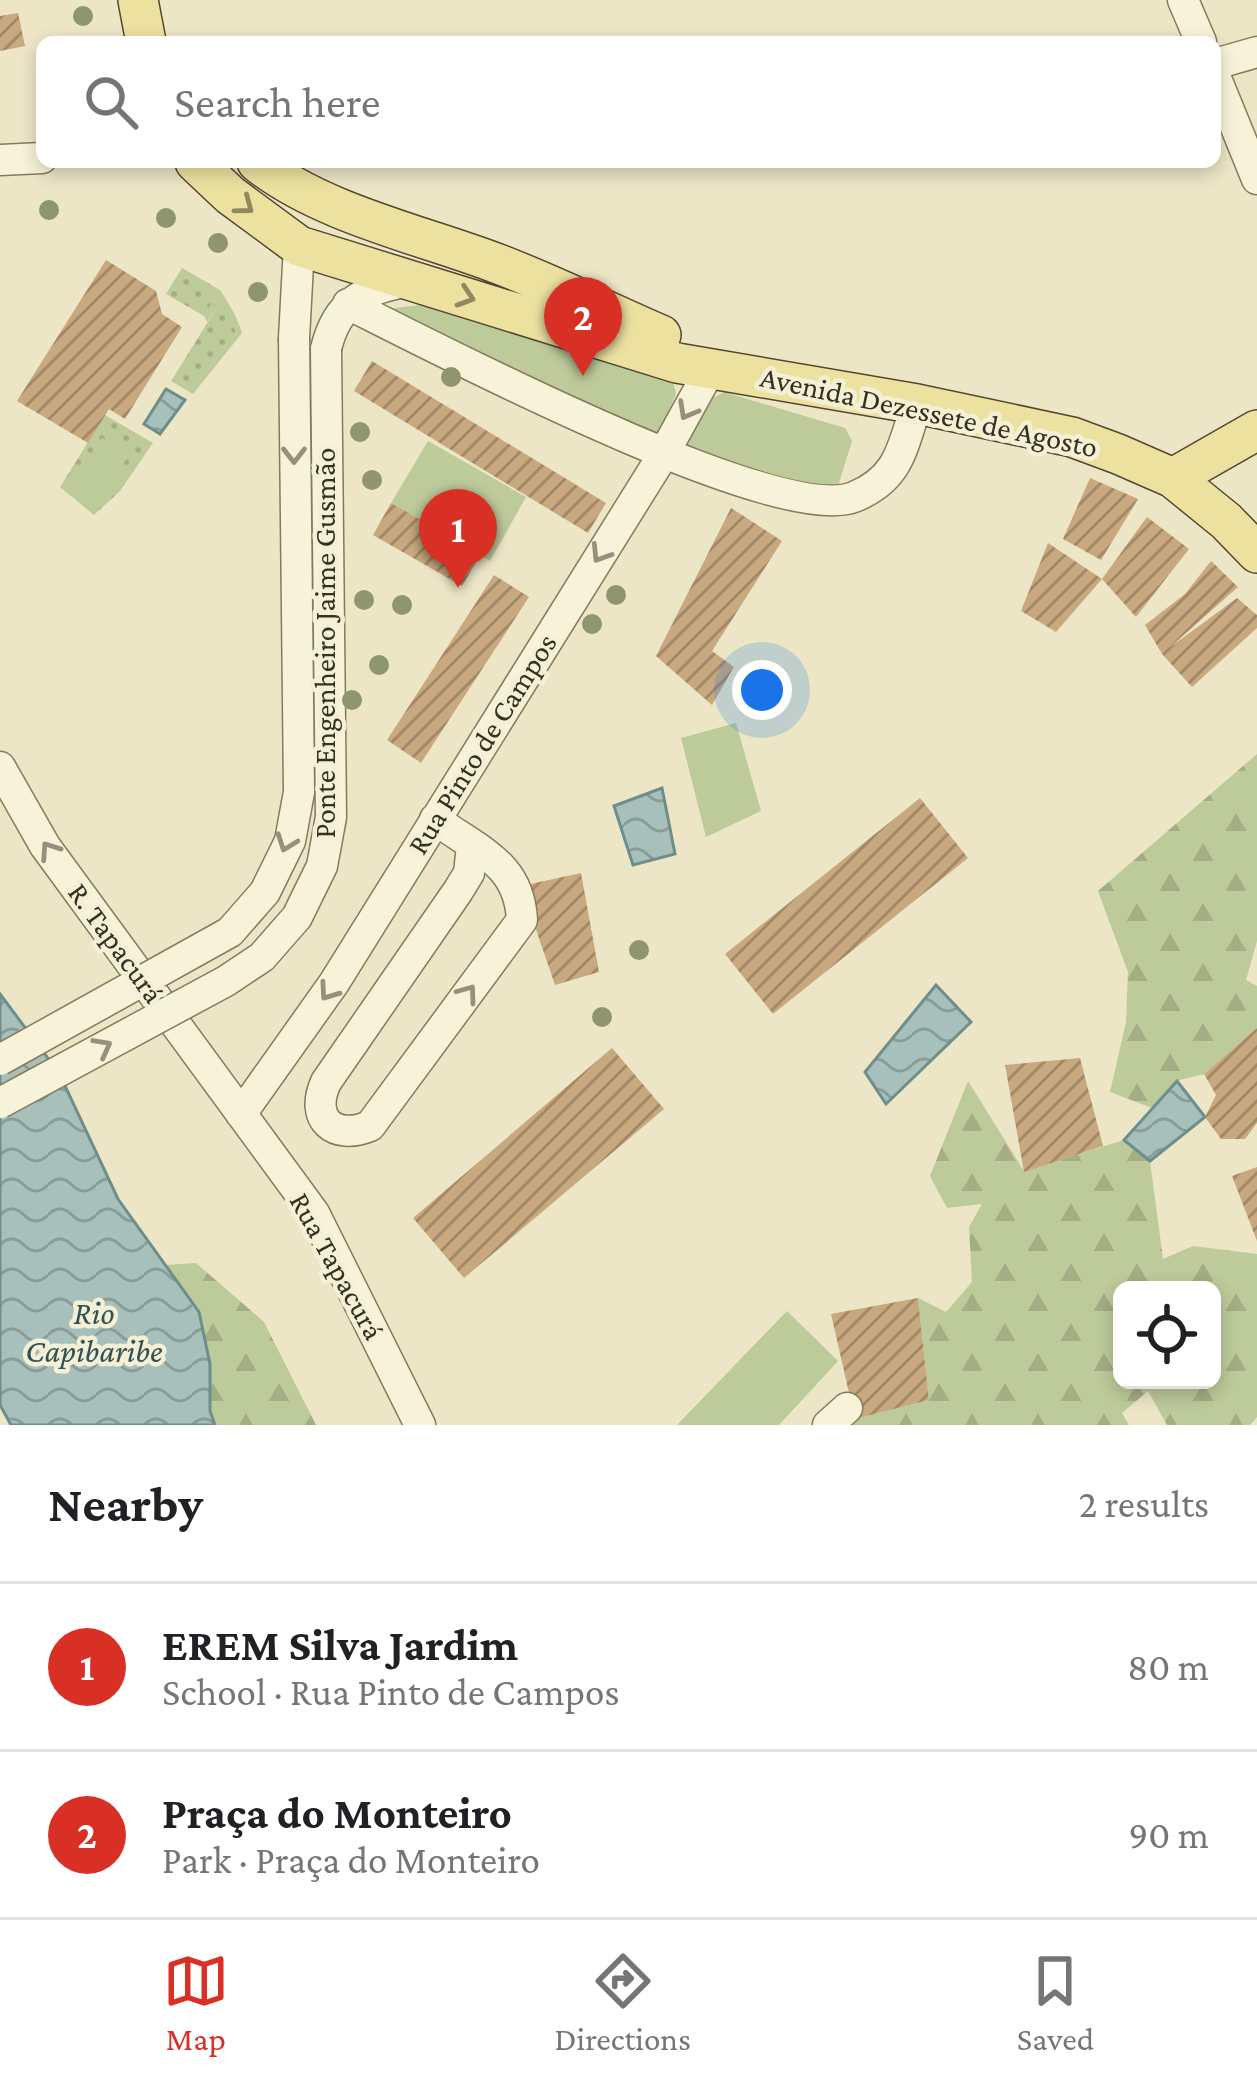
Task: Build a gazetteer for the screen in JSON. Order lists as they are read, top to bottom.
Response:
{
  "streets": {
    "main road": ["Avenida Dezessete de Agosto"],
    "street": [
      "Ponte Engenheiro Jaime Gusmão",
      "Rua Pinto de Campos",
      "R. Tapacurá",
      "Rua Tapacurá"
    ]
  },
  "crossings": [
    ["Avenida Dezessete de Agosto", "Ponte Engenheiro Jaime Gusmão"],
    ["Avenida Dezessete de Agosto", "Rua Pinto de Campos"],
    ["Rua Pinto de Campos", "R. Tapacurá"],
    ["Rua Pinto de Campos", "Rua Tapacurá"],
    ["R. Tapacurá", "Rua Tapacurá"]
  ],
  "one_way": ["Rua Pinto de Campos", "R. Tapacurá"],
  "water": ["Rio Capibaribe"],
  "page": {
    "search": "Search here",
    "pins": ["2", "1"],
    "heading": ["Nearby", "2 results"],
    "list": [
      {
        "mark": "1",
        "name": "EREM Silva Jardim",
        "note": "School · Rua Pinto de Campos",
        "value": "80 m"
      },
      {
        "mark": "2",
        "name": "Praça do Monteiro",
        "note": "Park · Praça do Monteiro",
        "value": "90 m"
      }
    ],
    "nav": ["Map", "Directions", "Saved"]
  }
}
